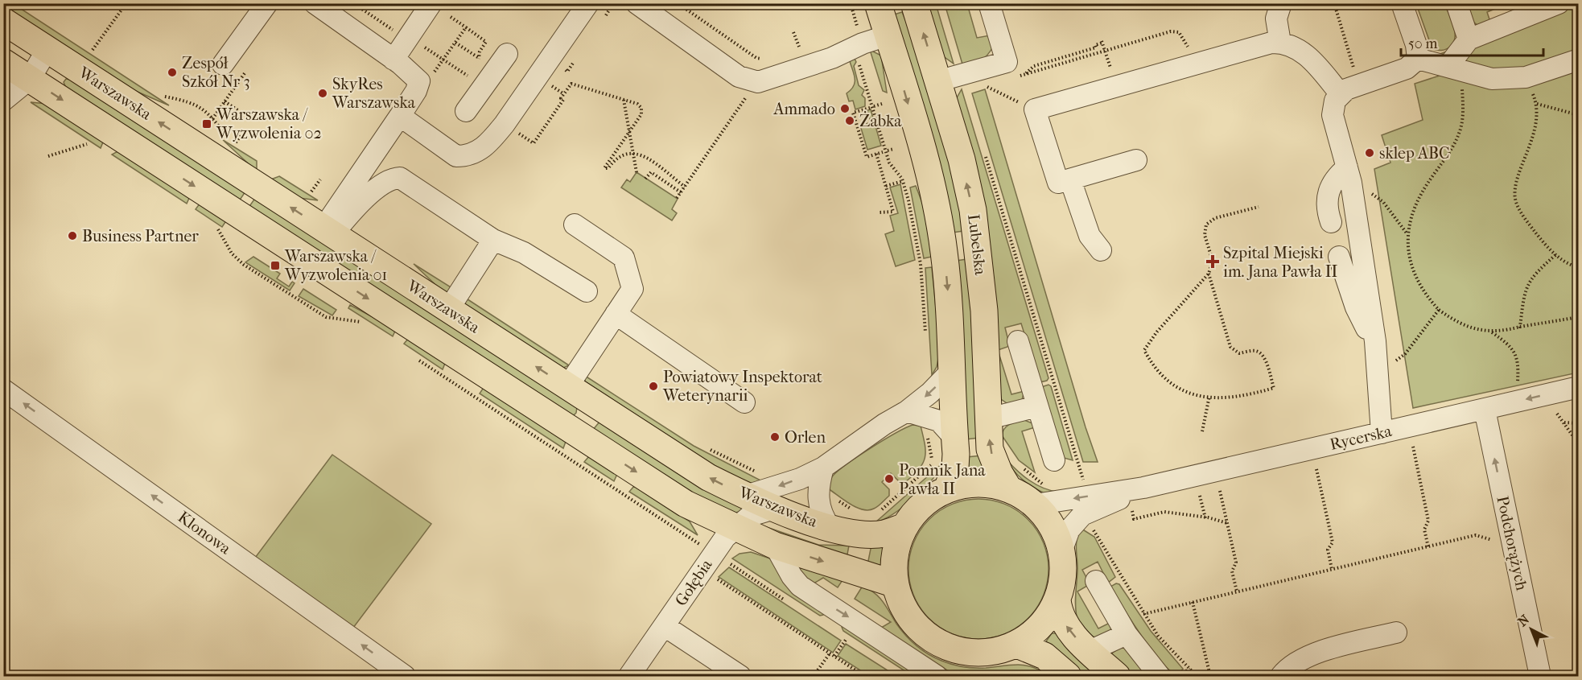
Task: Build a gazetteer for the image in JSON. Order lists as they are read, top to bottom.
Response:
{
  "streets": {
    "main road": ["Warszawska", "Lubelska"],
    "street": [
      "Rycerska",
      "Klonowa",
      "Podchorążych",
      "Gołębia"
    ]
  },
  "crossings": [
    ["Warszawska", "Lubelska"],
    ["Warszawska", "Rycerska"],
    ["Warszawska", "Gołębia"],
    ["Lubelska", "Rycerska"],
    ["Rycerska", "Podchorążych"]
  ],
  "one_way": ["Klonowa", "Podchorążych"],
  "places": {
    "other": [
      "Zespół Szkół Nr 3",
      "SkyRes Warszawska",
      "Ammado",
      "Żabka",
      "sklep ABC",
      "Business Partner",
      "Powiatowy Inspektorat Weterynarii",
      "Orlen",
      "Pomnik Jana Pawła II"
    ],
    "transit": ["Warszawska / Wyzwolenia 02", "Warszawska / Wyzwolenia 01"],
    "health": ["Szpital Miejski im. Jana Pawła II"]
  },
  "scale_bar": "50 m",
  "north": "top left"
}
